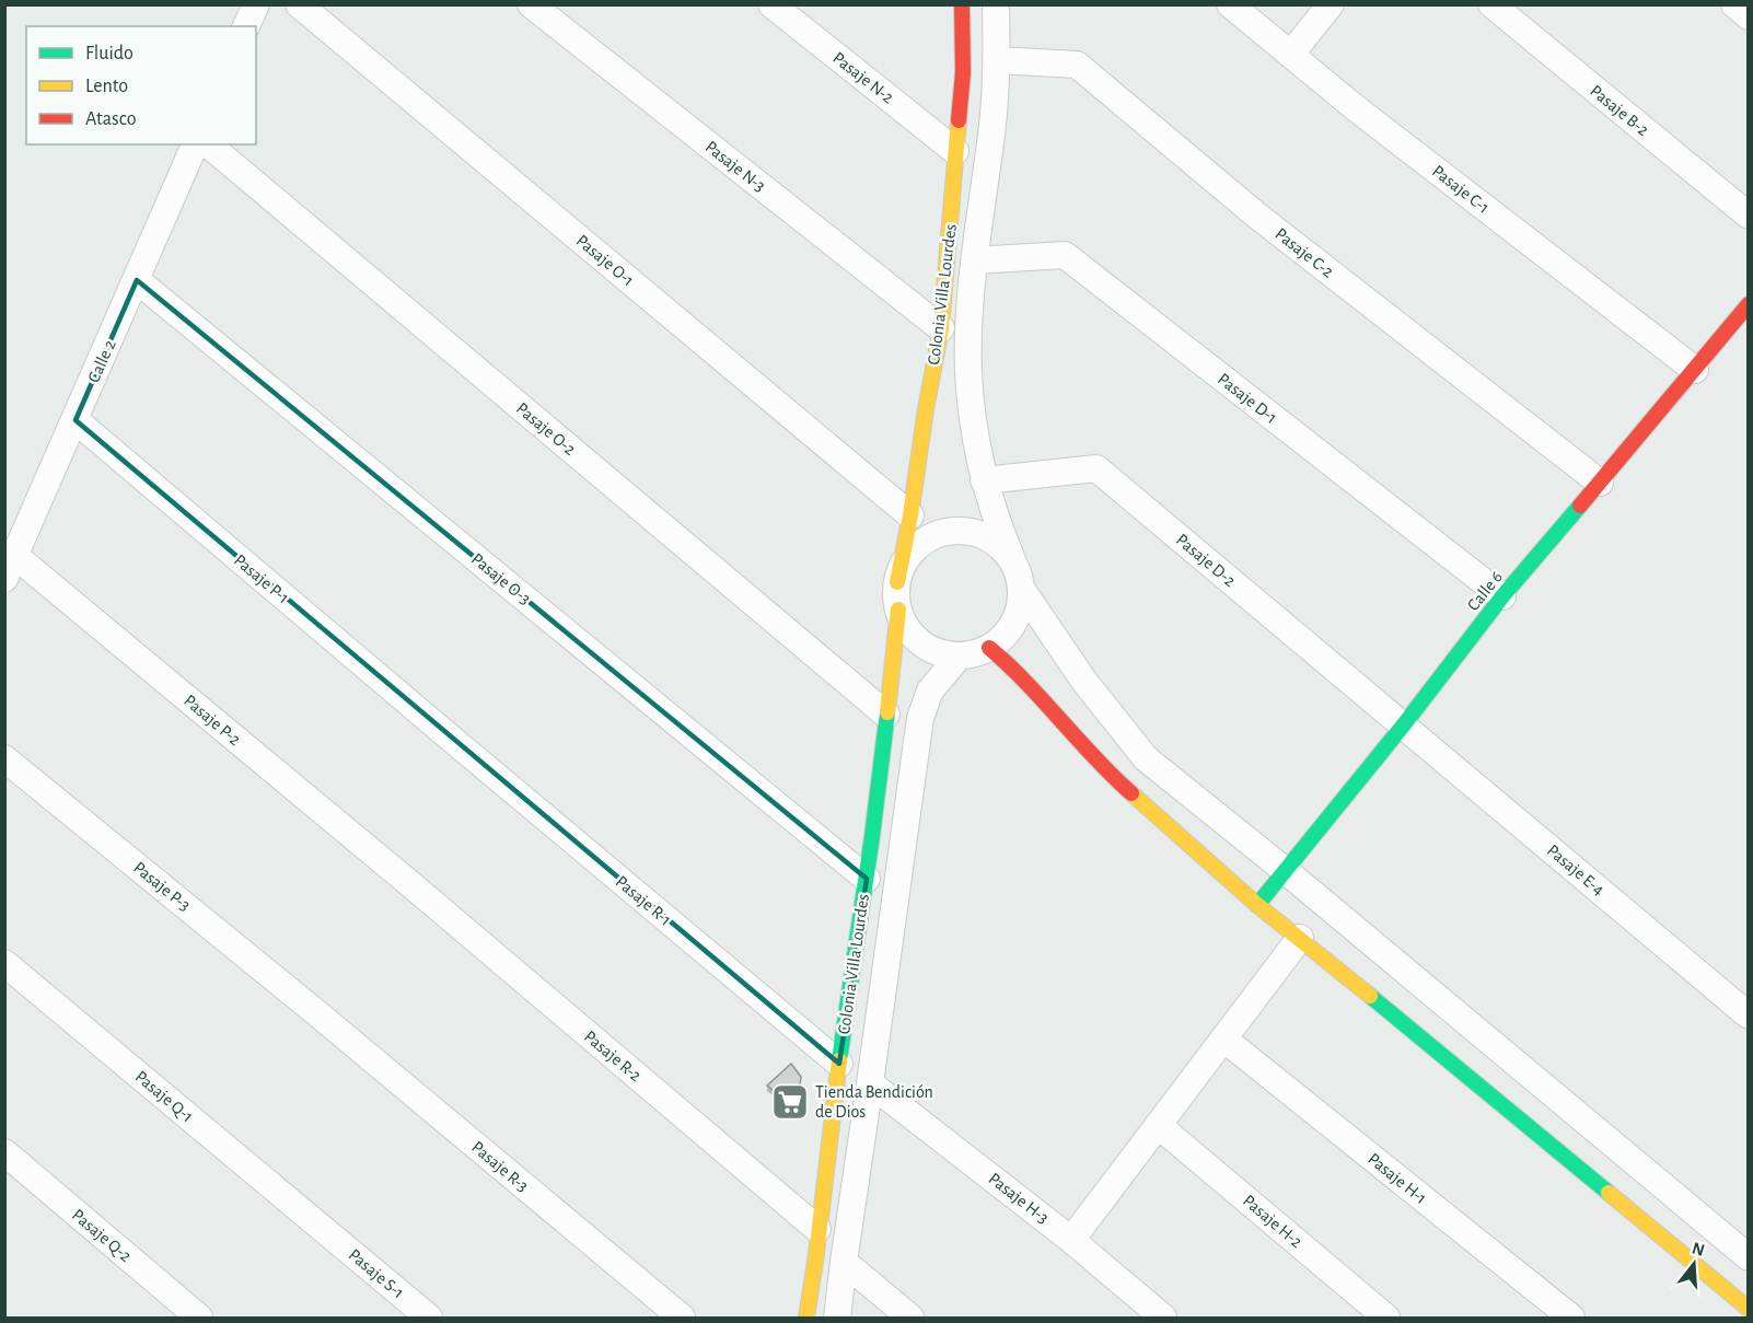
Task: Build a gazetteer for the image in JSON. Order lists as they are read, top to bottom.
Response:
{
  "streets": {
    "street": [
      "Pasaje N-2",
      "Pasaje B-2",
      "Pasaje N-3",
      "Pasaje C-1",
      "Pasaje C-2",
      "Pasaje O-1",
      "Colonia Villa Lourdes",
      "Calle 2",
      "Pasaje D-1",
      "Pasaje O-2",
      "Pasaje D-2",
      "Pasaje P-1",
      "Pasaje O-3",
      "Calle 6",
      "Pasaje P-2",
      "Pasaje E-4",
      "Pasaje P-3",
      "Pasaje R-1",
      "Pasaje R-2",
      "Pasaje Q-1",
      "Pasaje R-3",
      "Pasaje H-1",
      "Pasaje H-3",
      "Pasaje H-2",
      "Pasaje Q-2",
      "Pasaje S-1"
    ]
  },
  "crossings": [
    ["Pasaje N-2", "Colonia Villa Lourdes"],
    ["Pasaje N-3", "Colonia Villa Lourdes"],
    ["Pasaje C-1", "Calle 6"],
    ["Pasaje C-2", "Colonia Villa Lourdes"],
    ["Pasaje C-2", "Calle 6"],
    ["Pasaje O-1", "Colonia Villa Lourdes"],
    ["Colonia Villa Lourdes", "Pasaje D-1"],
    ["Colonia Villa Lourdes", "Pasaje O-2"],
    ["Colonia Villa Lourdes", "Pasaje D-2"],
    ["Colonia Villa Lourdes", "Pasaje O-3"],
    ["Colonia Villa Lourdes", "Pasaje R-1"],
    ["Colonia Villa Lourdes", "Pasaje R-2"],
    ["Colonia Villa Lourdes", "Pasaje H-3"],
    ["Calle 2", "Pasaje P-1"],
    ["Calle 2", "Pasaje O-3"],
    ["Calle 2", "Pasaje P-2"],
    ["Pasaje D-1", "Calle 6"],
    ["Pasaje D-2", "Calle 6"],
    ["Pasaje D-2", "Pasaje E-4"],
    ["Pasaje P-1", "Pasaje R-1"],
    ["Calle 6", "Pasaje E-4"],
    ["Pasaje P-2", "Pasaje R-2"],
    ["Pasaje P-3", "Pasaje R-3"],
    ["Pasaje Q-1", "Pasaje S-1"]
  ],
  "places": {
    "supermarket": ["Tienda Bendición de Dios"]
  },
  "legend": ["Fluido", "Lento", "Atasco"],
  "north": "top"
}
